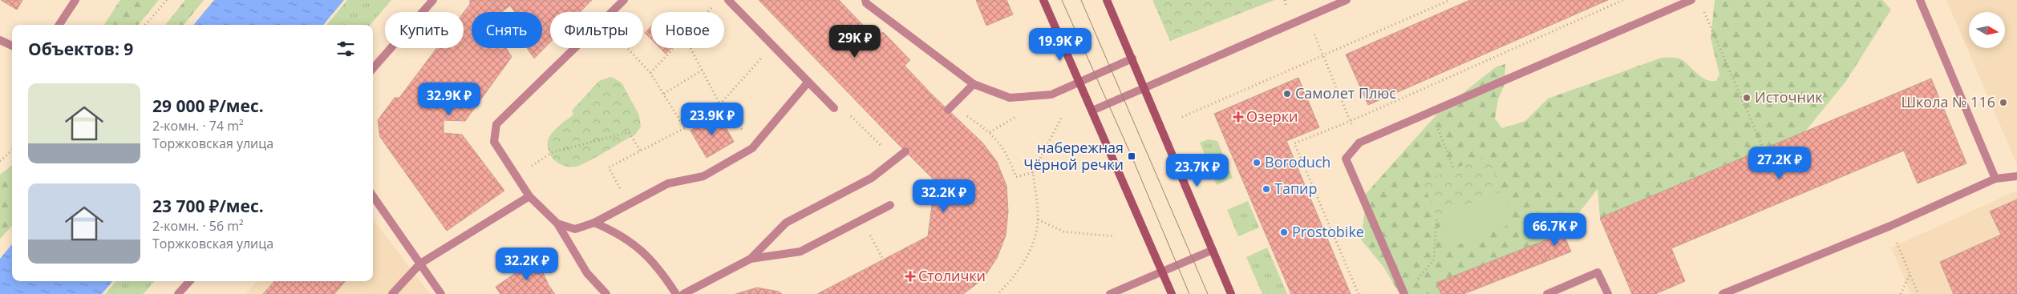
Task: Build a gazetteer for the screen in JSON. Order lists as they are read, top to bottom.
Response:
{
  "places": {
    "other": [
      "Самолет Плюс",
      "Источник",
      "Школа № 116",
      "Boroduch",
      "Тапир",
      "Prostobike"
    ],
    "health": ["Озерки", "Столички"],
    "transit": ["набережная Чёрной речки"]
  },
  "north": "right",
  "page": {
    "chip": [
      "Купить",
      "Снять",
      "Фильтры",
      "Новое"
    ],
    "price": [
      "29K ₽",
      "19.9K ₽",
      "32.9K ₽",
      "23.9K ₽",
      "27.2K ₽",
      "23.7K ₽",
      "32.2K ₽",
      "66.7K ₽",
      "32.2K ₽"
    ],
    "heading": "Объектов: 9",
    "list": [
      {
        "name": "29 000 ₽/мес.",
        "note": "2-комн. · 74 m² · Торжковская улица"
      },
      {
        "name": "23 700 ₽/мес.",
        "note": "2-комн. · 56 m² · Торжковская улица"
      }
    ]
  }
}
